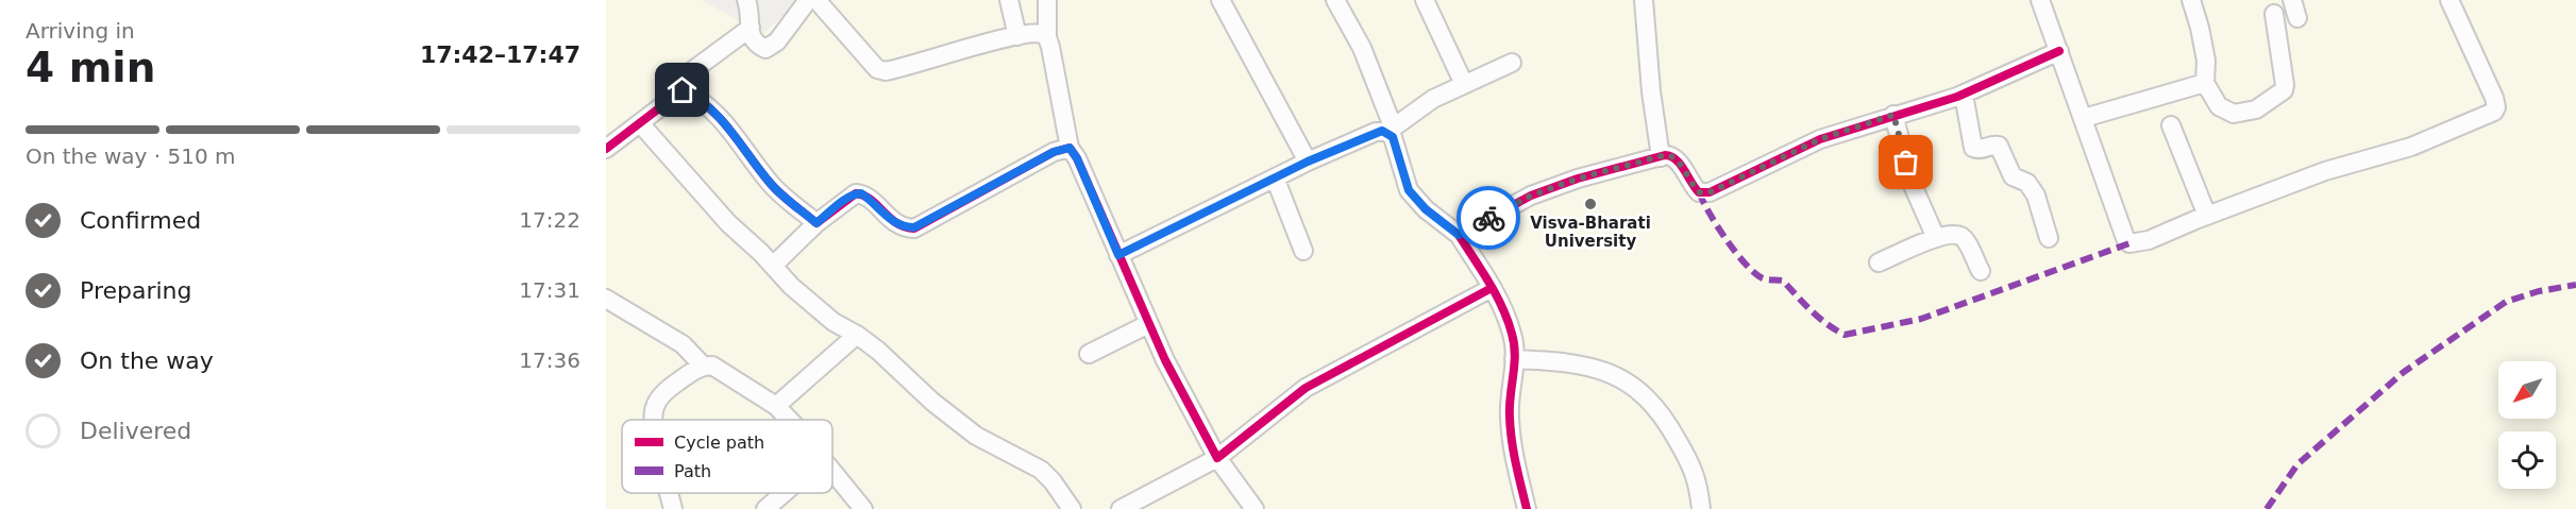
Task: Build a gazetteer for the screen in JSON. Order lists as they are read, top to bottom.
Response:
{
  "places": ["Visva-Bharati University"],
  "legend": ["Cycle path", "Path"],
  "north": "bottom left",
  "page": {
    "heading": ["4 min", "Arriving in", "17:42–17:47"],
    "bar": "On the way · 510 m",
    "list": [
      ["Confirmed", "17:22"],
      ["Preparing", "17:31"],
      ["On the way", "17:36"],
      "Delivered"
    ]
  }
}
